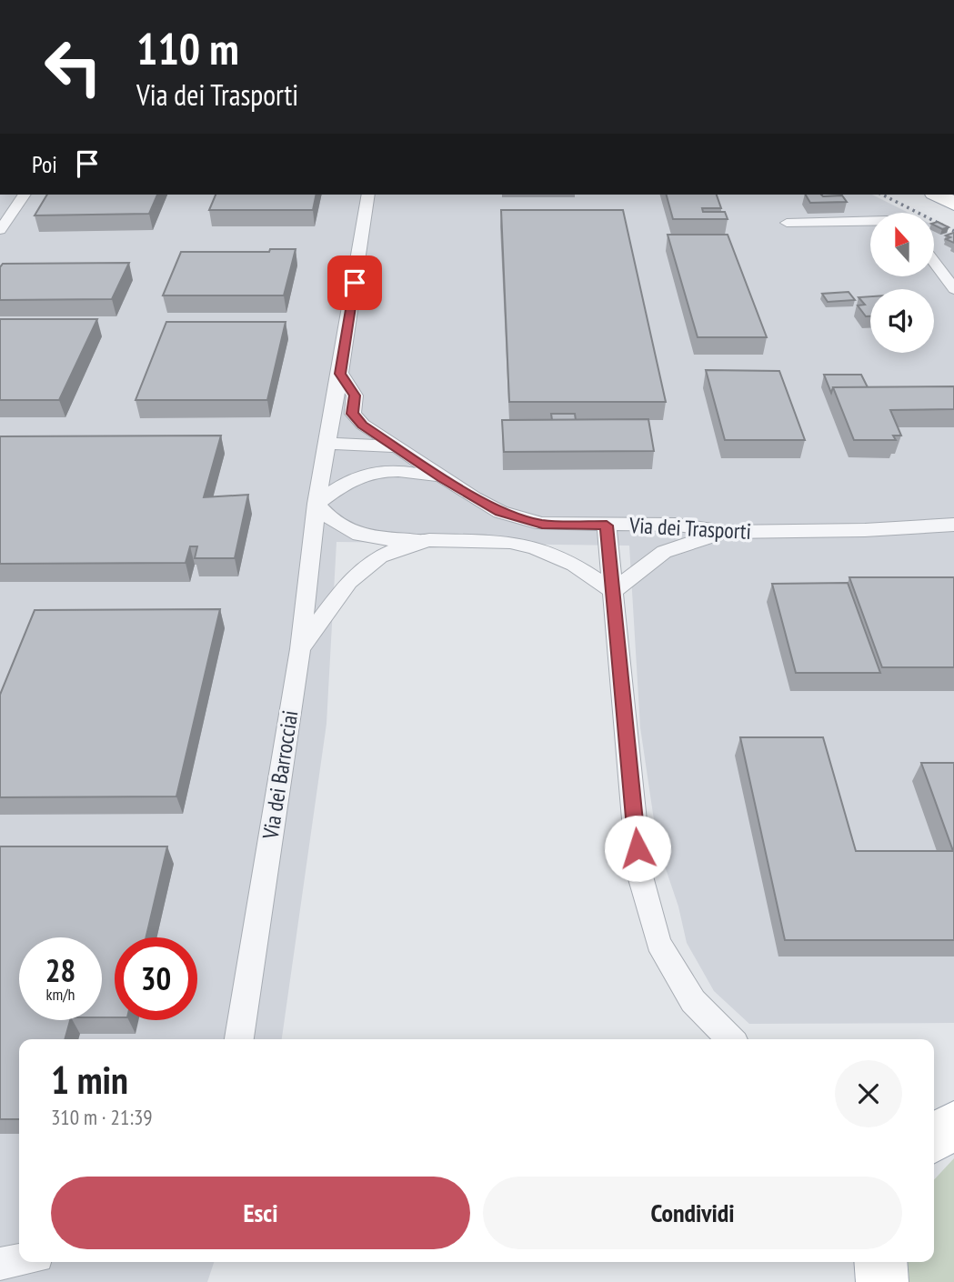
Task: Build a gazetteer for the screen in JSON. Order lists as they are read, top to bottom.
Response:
{
  "streets": {
    "street": ["Via dei Trasporti", "Via dei Barrocciai"]
  },
  "crossings": [
    ["Via dei Trasporti", "Via dei Barrocciai"]
  ],
  "north": "top",
  "page": {
    "turn": ["110 m", "Via dei Trasporti"],
    "then": "Poi",
    "speed": "28 km/h",
    "limit": "30",
    "heading": ["1 min", "310 m · 21:39"],
    "buttons": ["Esci", "Condividi"]
  }
}
